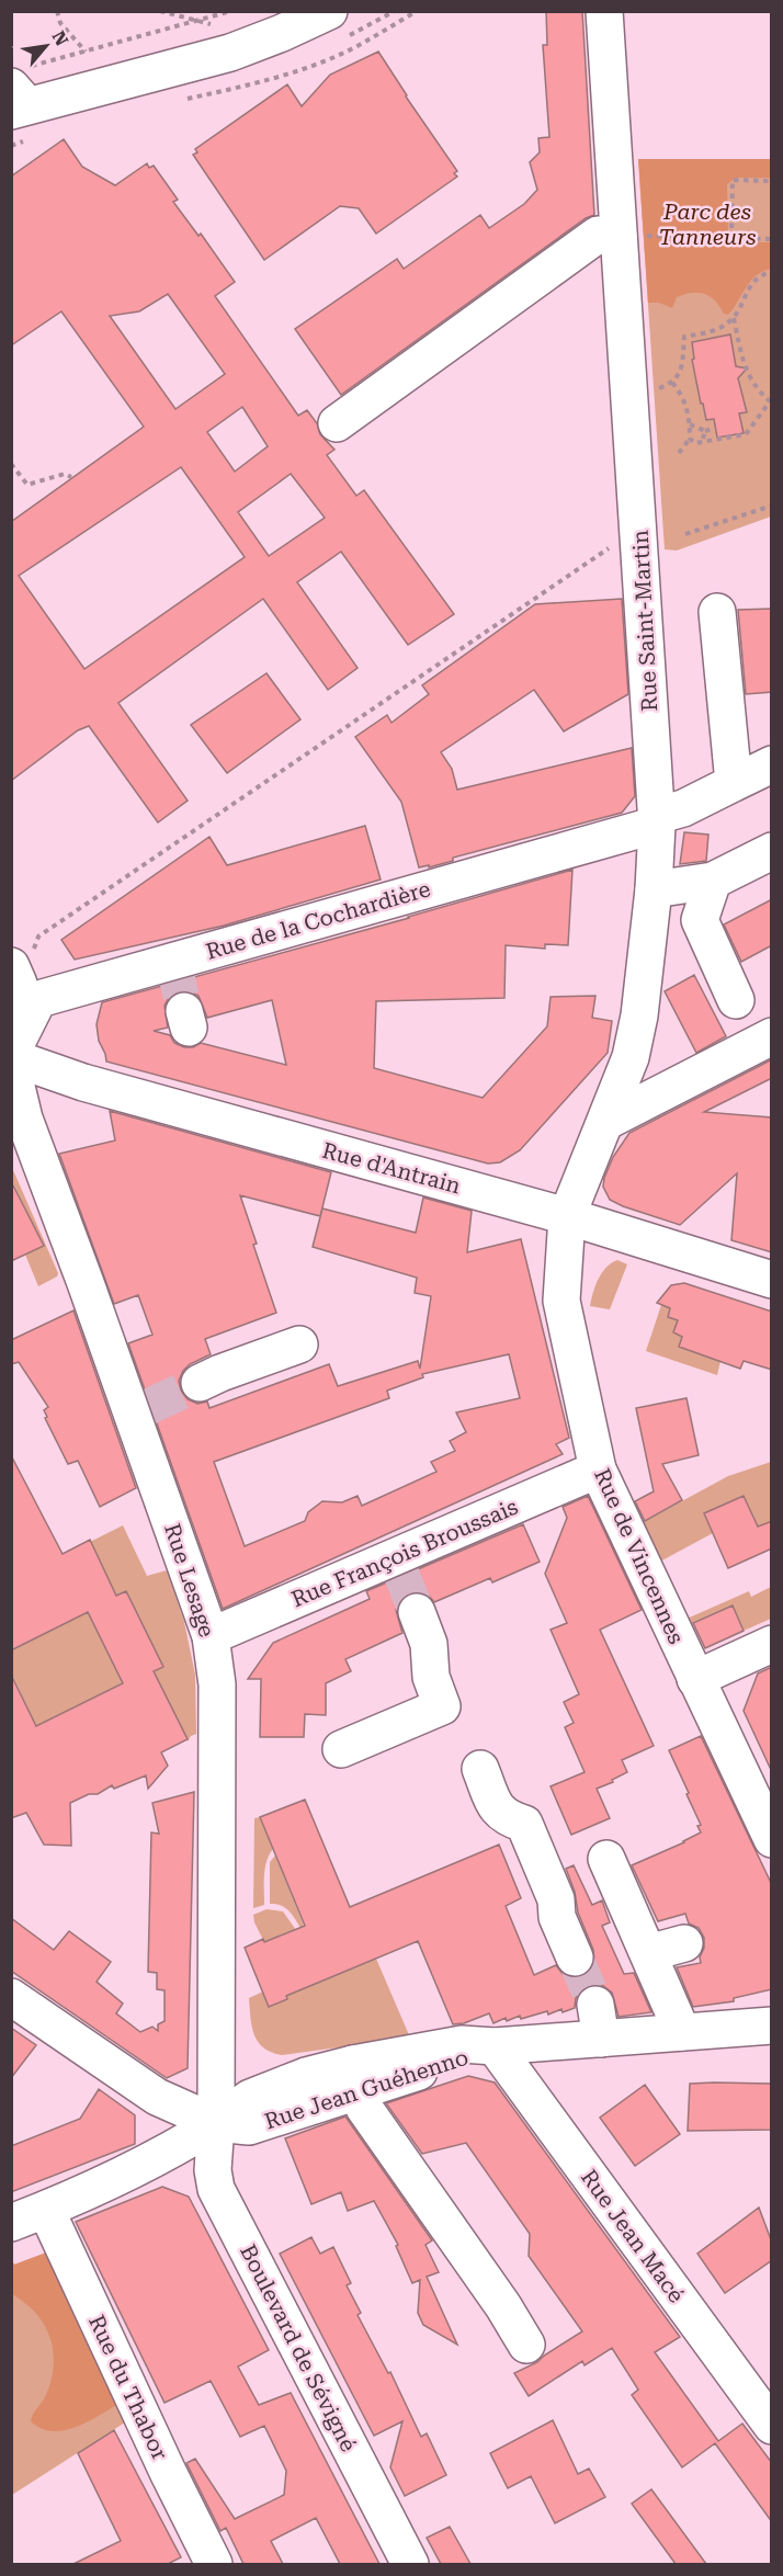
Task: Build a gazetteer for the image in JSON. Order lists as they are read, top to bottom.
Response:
{
  "streets": {
    "main road": [
      "Rue Saint-Martin",
      "Rue de la Cochardière",
      "Rue d'Antrain",
      "Rue François Broussais",
      "Rue de Vincennes",
      "Rue Lesage",
      "Rue Jean Guéhenno",
      "Rue Jean Macé",
      "Boulevard de Sévigné",
      "Rue du Thabor"
    ]
  },
  "crossings": [
    ["Rue Saint-Martin", "Rue de la Cochardière"],
    ["Rue Saint-Martin", "Rue d'Antrain"],
    ["Rue Saint-Martin", "Rue de Vincennes"],
    ["Rue de la Cochardière", "Rue d'Antrain"],
    ["Rue d'Antrain", "Rue de Vincennes"],
    ["Rue François Broussais", "Rue de Vincennes"],
    ["Rue François Broussais", "Rue Lesage"],
    ["Rue Lesage", "Rue Jean Guéhenno"],
    ["Rue Lesage", "Boulevard de Sévigné"],
    ["Rue Jean Guéhenno", "Rue Jean Macé"],
    ["Rue Jean Guéhenno", "Boulevard de Sévigné"],
    ["Rue Jean Guéhenno", "Rue du Thabor"]
  ],
  "parks": ["Parc des Tanneurs"],
  "north": "top right"
}
